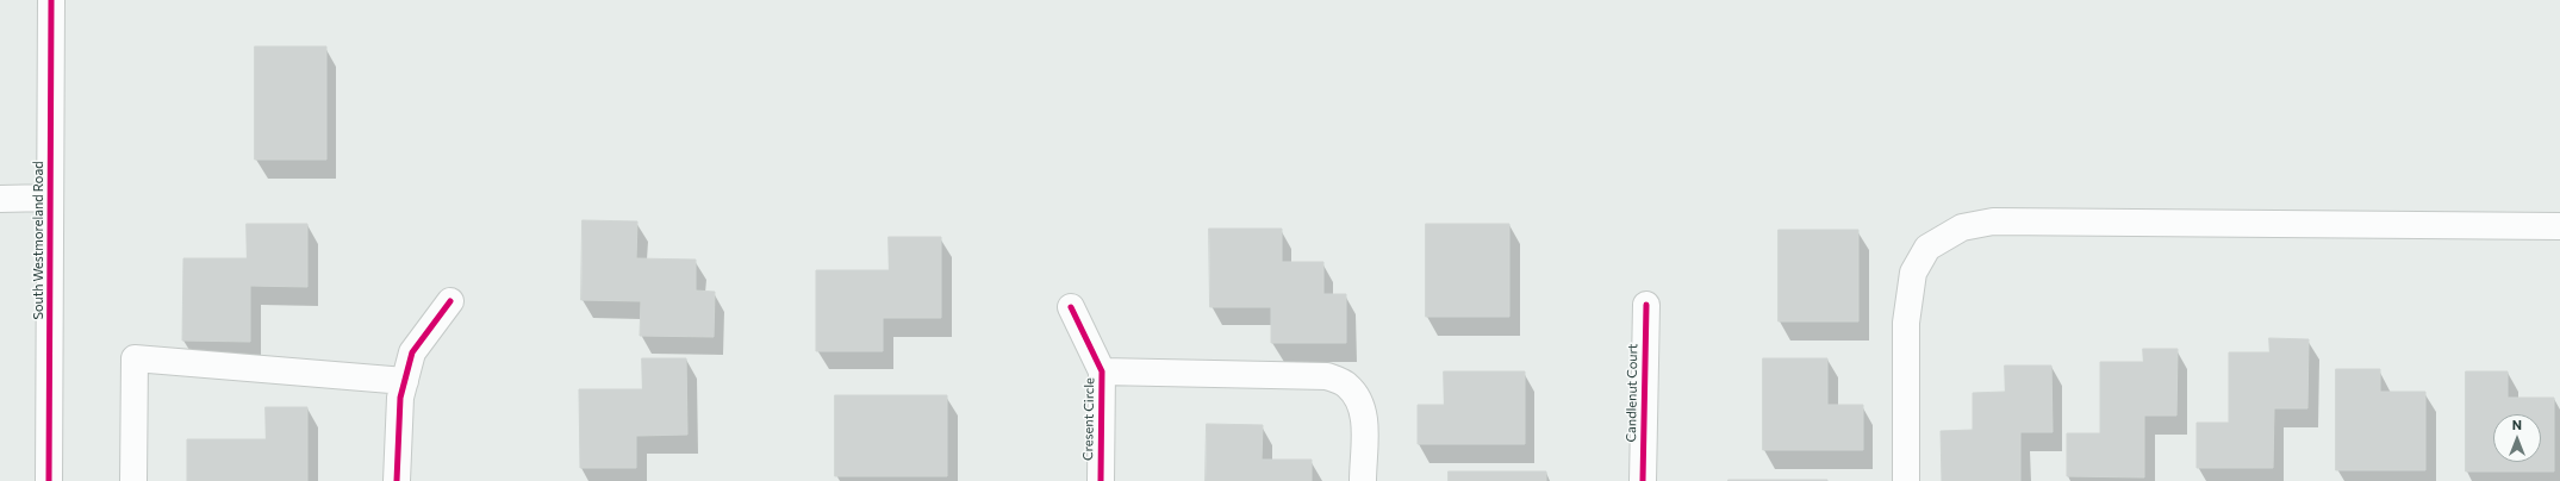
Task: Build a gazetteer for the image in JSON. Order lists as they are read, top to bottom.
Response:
{
  "streets": {
    "street": ["South Westmoreland Road", "Candlenut Court", "Cresent Circle"]
  },
  "north": "top"
}
